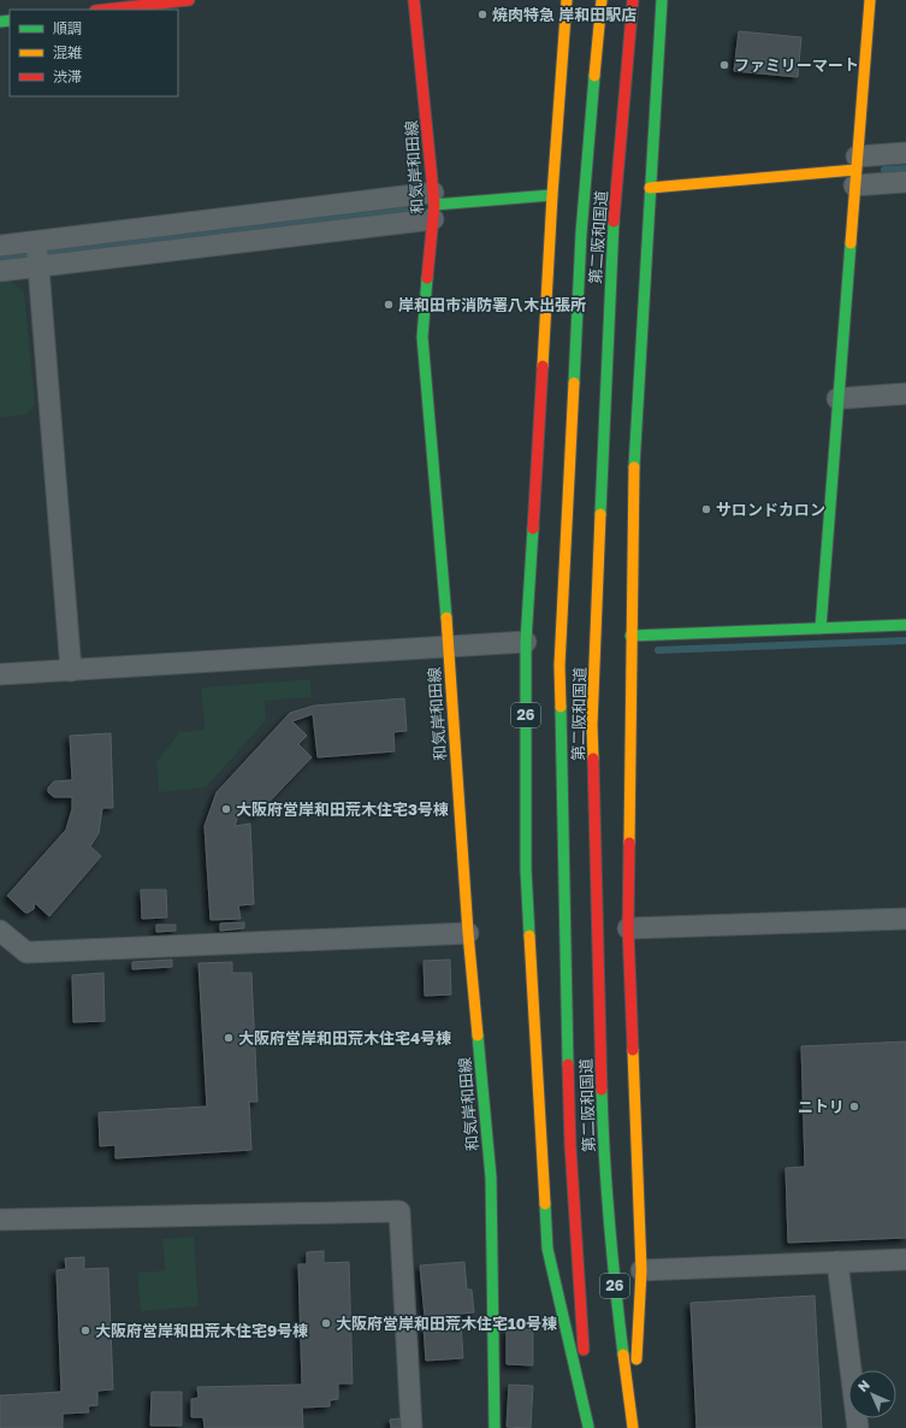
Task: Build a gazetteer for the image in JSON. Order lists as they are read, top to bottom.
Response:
{
  "streets": {
    "main road": ["和気岸和田線", "第二阪和国道", "26"]
  },
  "crossings": [
    ["第二阪和国道", "26"]
  ],
  "places": [
    "焼肉特急 岸和田駅店",
    "ファミリーマート",
    "岸和田市消防署八木出張所",
    "サロンドカロン",
    "大阪府営岸和田荒木住宅3号棟",
    "大阪府営岸和田荒木住宅4号棟",
    "ニトリ",
    "大阪府営岸和田荒木住宅10号棟",
    "大阪府営岸和田荒木住宅9号棟"
  ],
  "legend": ["順調", "混雑", "渋滞"],
  "north": "top left"
}
